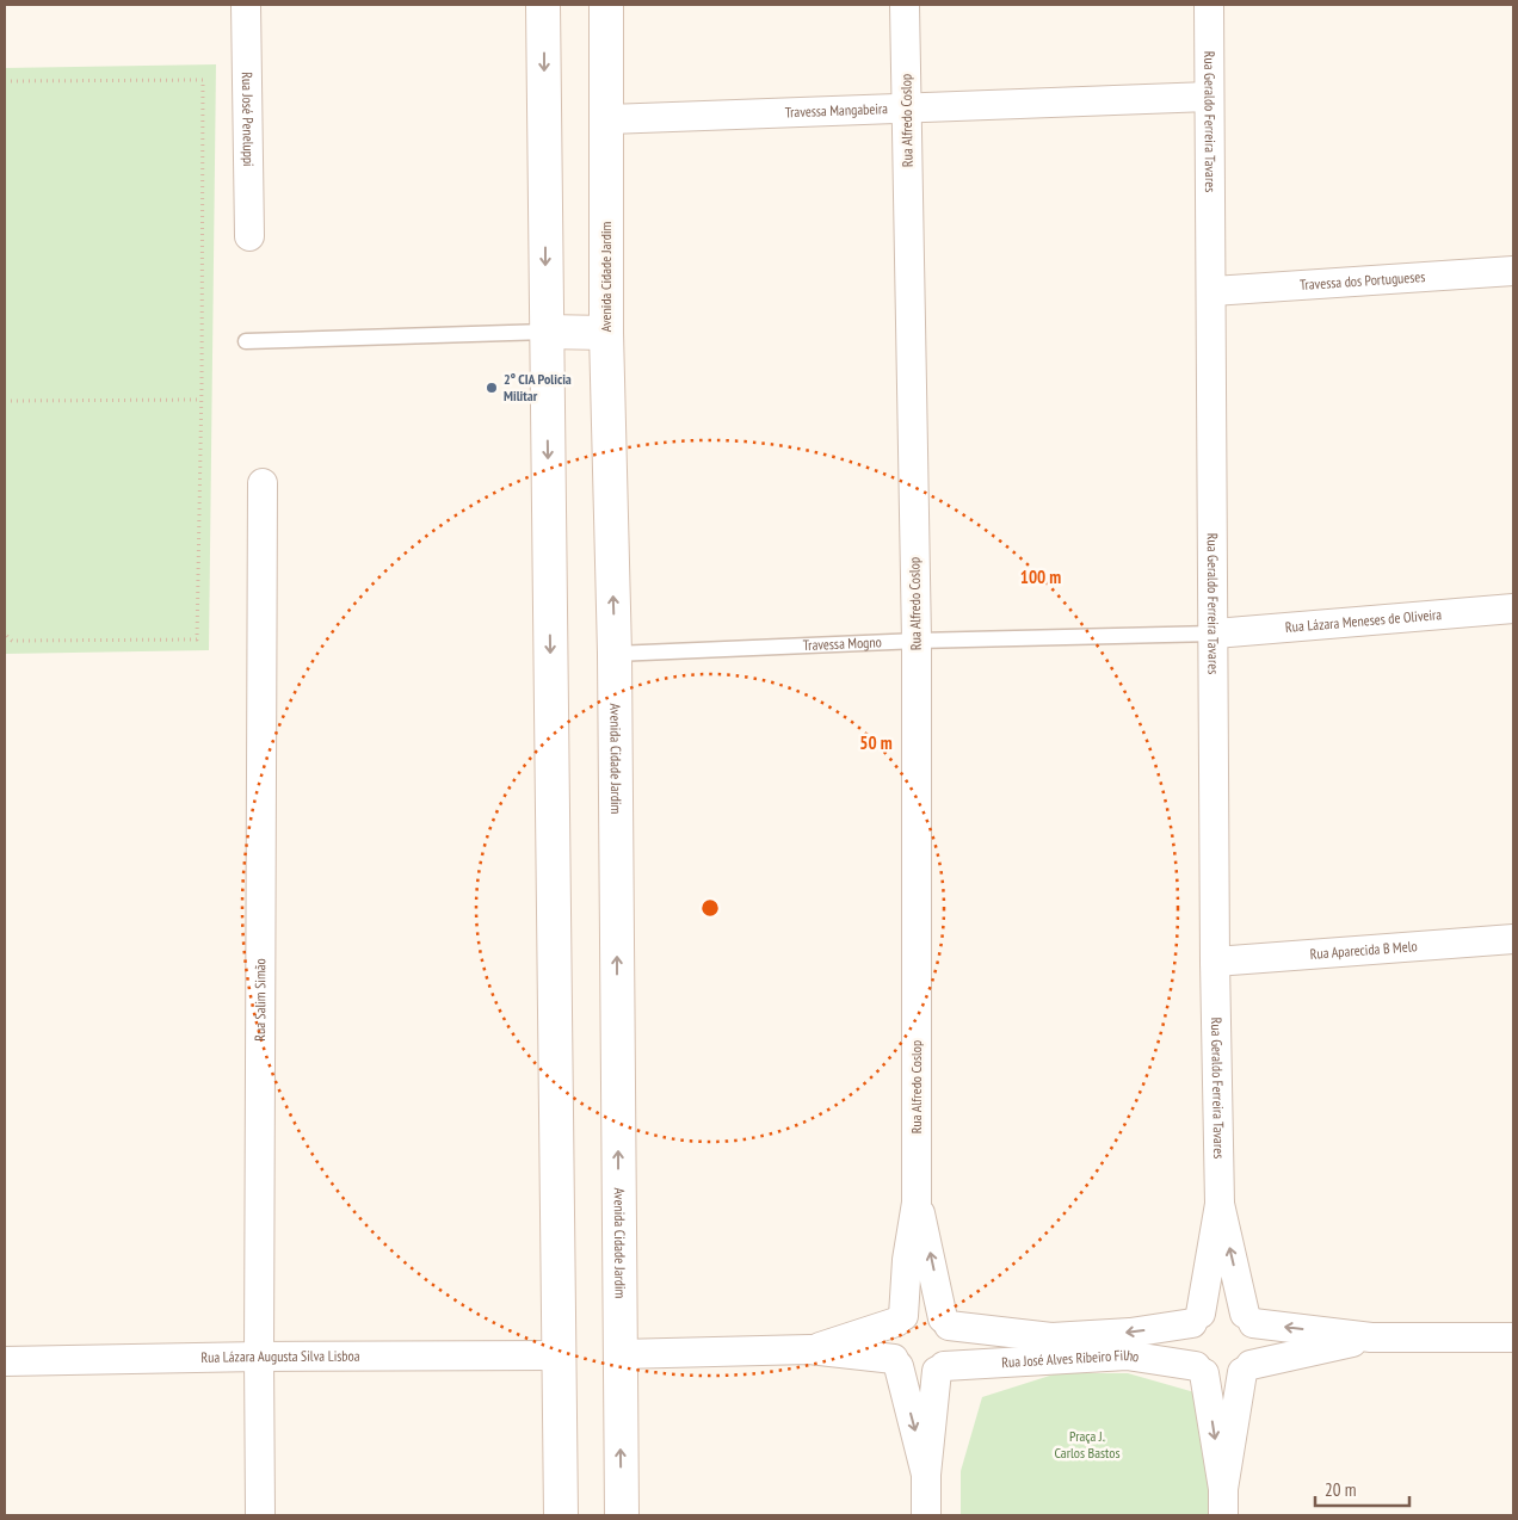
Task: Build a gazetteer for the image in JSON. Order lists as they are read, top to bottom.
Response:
{
  "streets": {
    "main road": ["Avenida Cidade Jardim"],
    "street": [
      "Travessa Mangabeira",
      "Rua José Peneluppi",
      "Rua Alfredo Coslop",
      "Rua Geraldo Ferreira Tavares",
      "Travessa dos Portugueses",
      "Rua Lázara Meneses de Oliveira",
      "Rua Aparecida B Melo",
      "Rua Salim Simão",
      "Rua Lázara Augusta Silva Lisboa",
      "Rua José Alves Ribeiro Filho"
    ],
    "lane": ["Travessa Mogno"]
  },
  "crossings": [
    ["Travessa Mangabeira", "Rua Alfredo Coslop"],
    ["Travessa Mangabeira", "Rua Geraldo Ferreira Tavares"],
    ["Travessa Mangabeira", "Avenida Cidade Jardim"],
    ["Rua Alfredo Coslop", "Travessa Mogno"],
    ["Rua Geraldo Ferreira Tavares", "Travessa dos Portugueses"],
    ["Rua Geraldo Ferreira Tavares", "Rua Lázara Meneses de Oliveira"],
    ["Rua Geraldo Ferreira Tavares", "Travessa Mogno"],
    ["Rua Geraldo Ferreira Tavares", "Rua Aparecida B Melo"],
    ["Avenida Cidade Jardim", "Travessa Mogno"],
    ["Rua Lázara Meneses de Oliveira", "Travessa Mogno"],
    ["Rua Salim Simão", "Rua Lázara Augusta Silva Lisboa"]
  ],
  "parks": ["Praça J. Carlos Bastos"],
  "places": ["2º CIA Policia Militar"],
  "scale_bar": "20 m",
  "rings": ["100 m", "50 m"]
}
